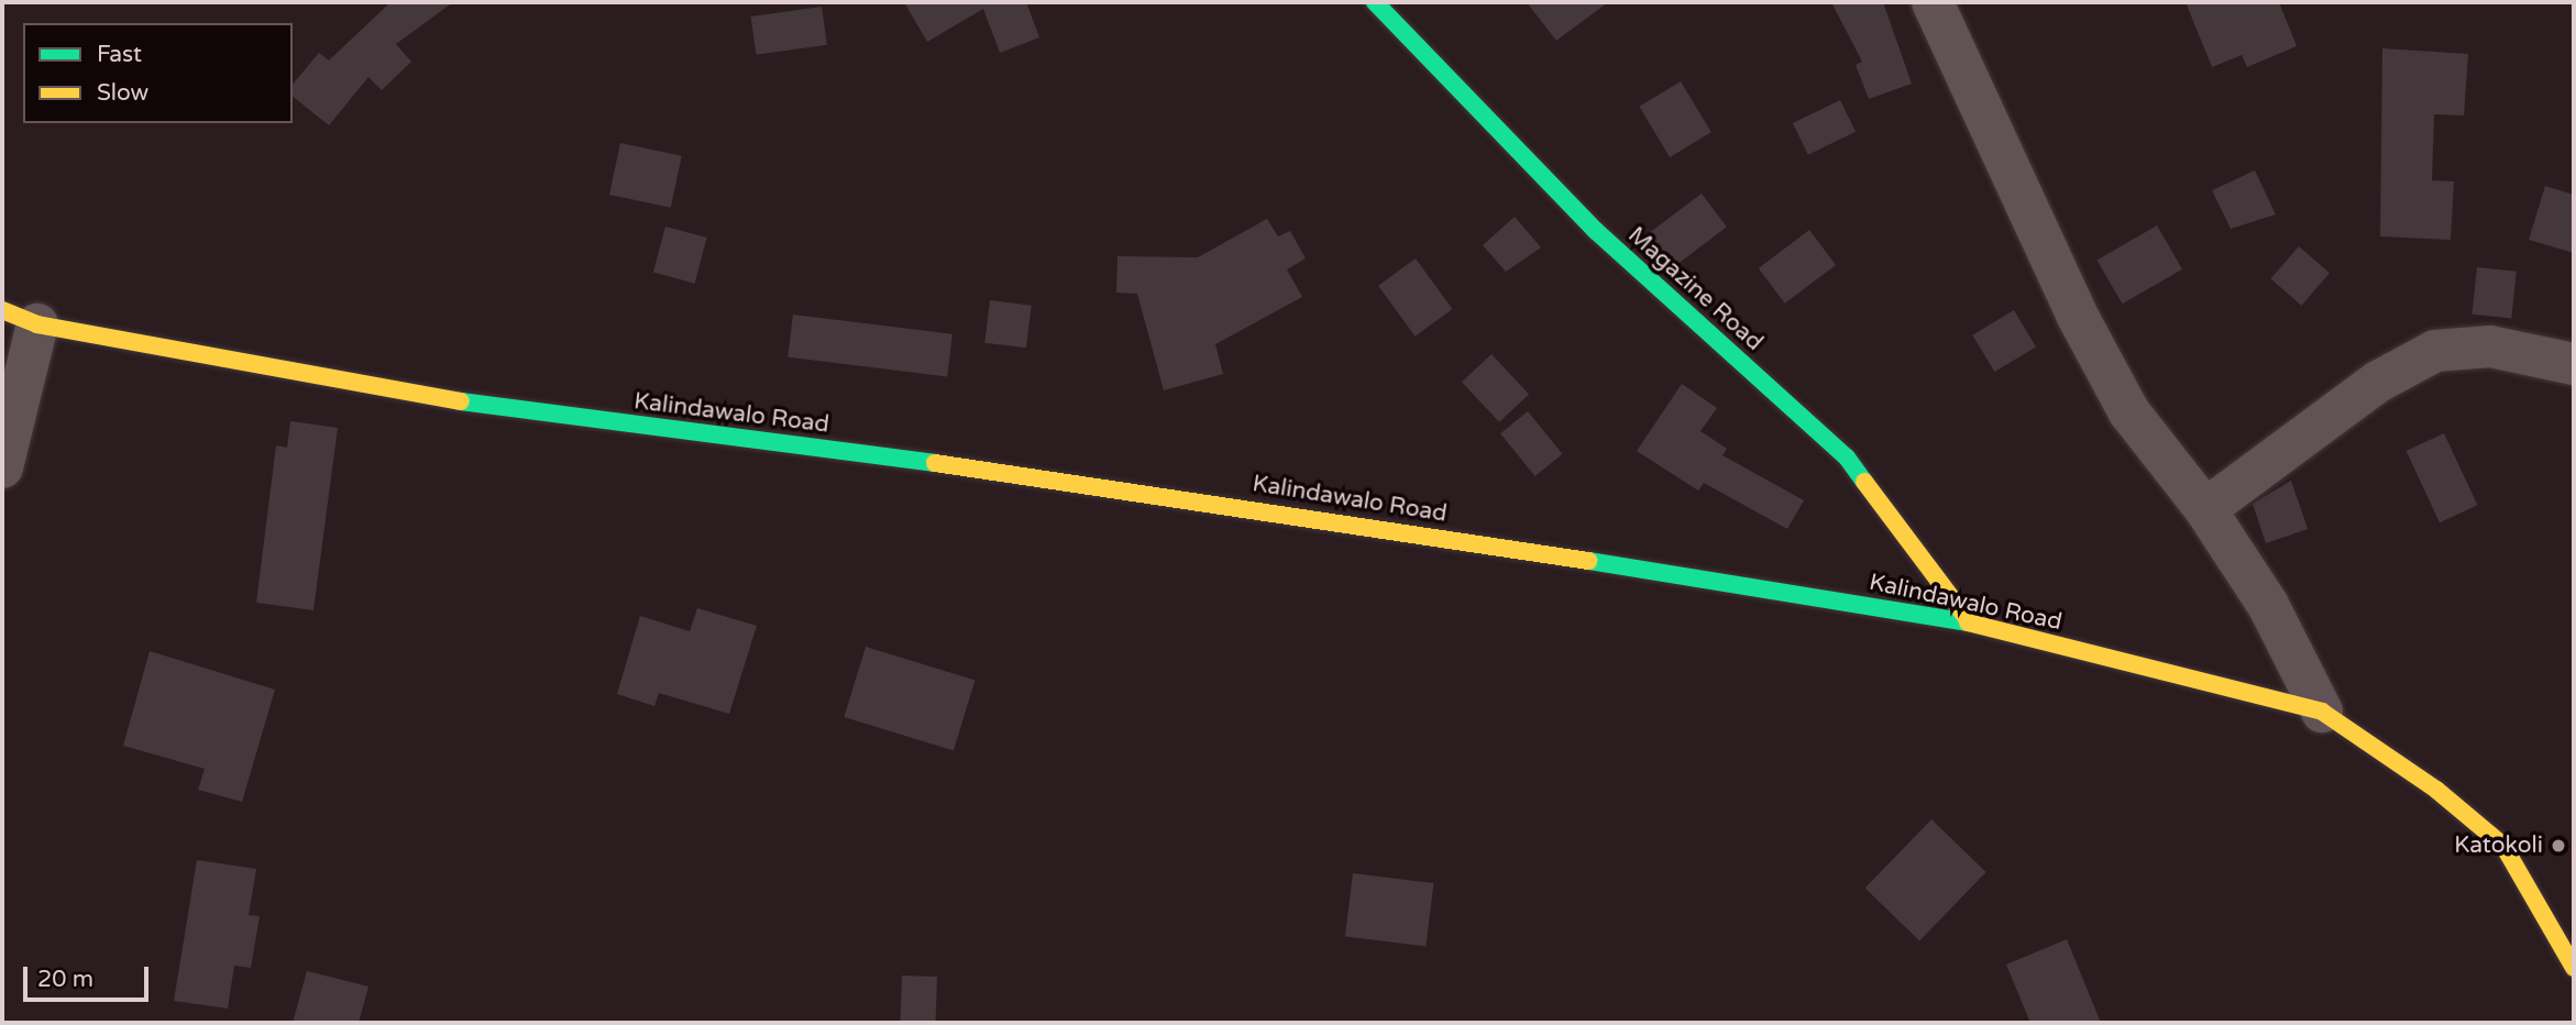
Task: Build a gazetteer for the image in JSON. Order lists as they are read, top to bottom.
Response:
{
  "streets": {
    "street": ["Magazine Road", "Kalindawalo Road"]
  },
  "crossings": [
    ["Magazine Road", "Kalindawalo Road"]
  ],
  "places": ["Katokoli"],
  "legend": ["Fast", "Slow"],
  "scale_bar": "20 m"
}
